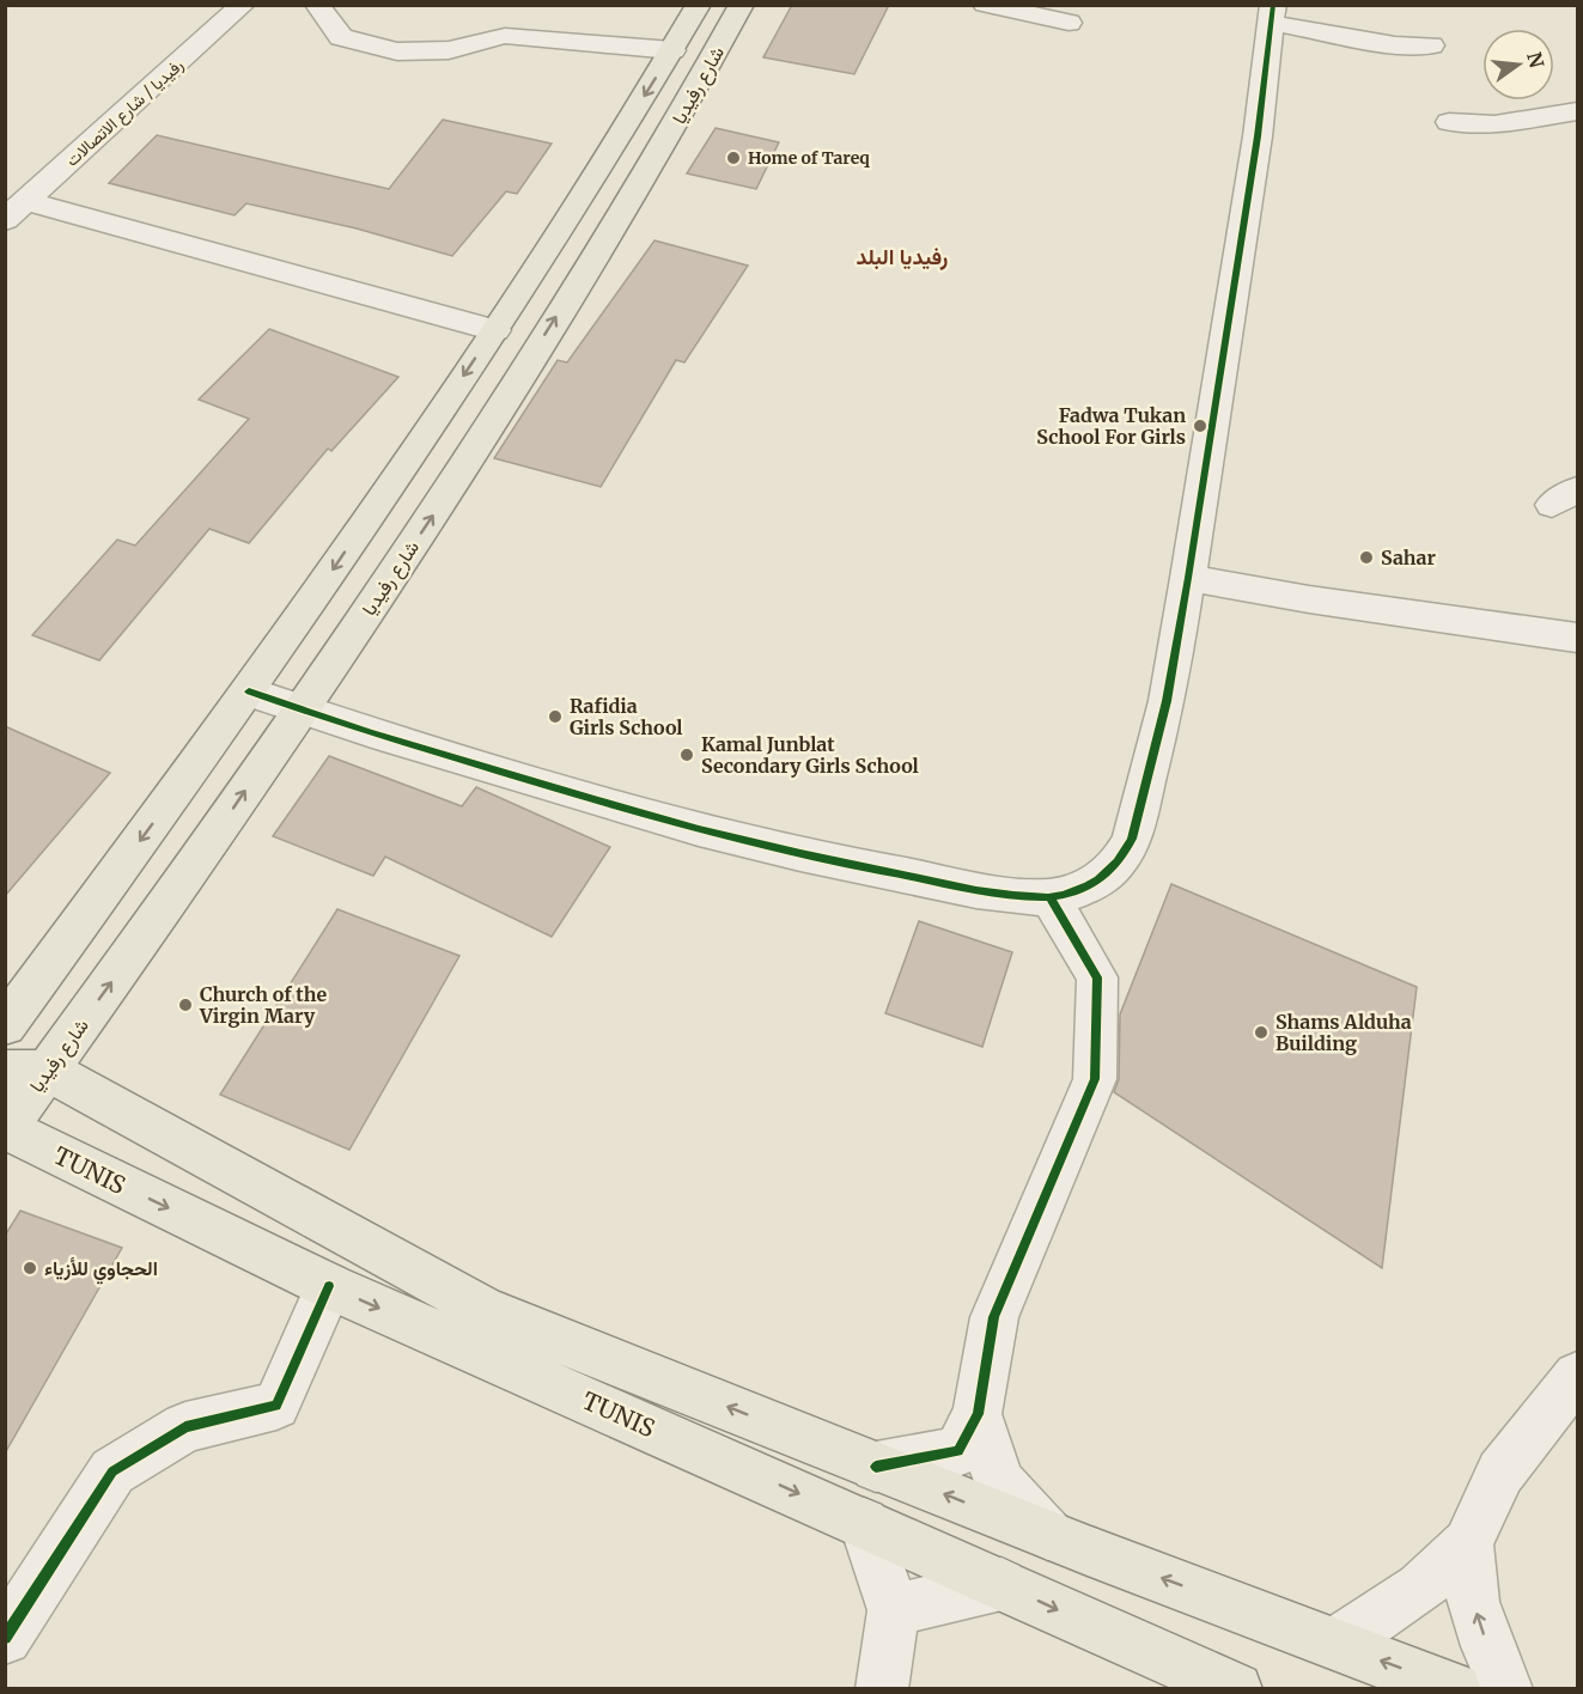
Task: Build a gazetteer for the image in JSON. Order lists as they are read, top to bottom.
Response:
{
  "streets": {
    "main road": ["شارع رفيديا", "TUNIS"],
    "street": ["رفيديا / شارع الاتصالات"]
  },
  "crossings": [
    ["شارع رفيديا", "TUNIS"]
  ],
  "districts": ["رفيديا البلد"],
  "places": [
    "Home of Tareq",
    "Fadwa Tukan School For Girls",
    "Sahar",
    "Rafidia Girls School",
    "Kamal Junblat Secondary Girls School",
    "Church of the Virgin Mary",
    "Shams Alduha Building",
    "الحجاوي للأزياء"
  ],
  "north": "right"
}
